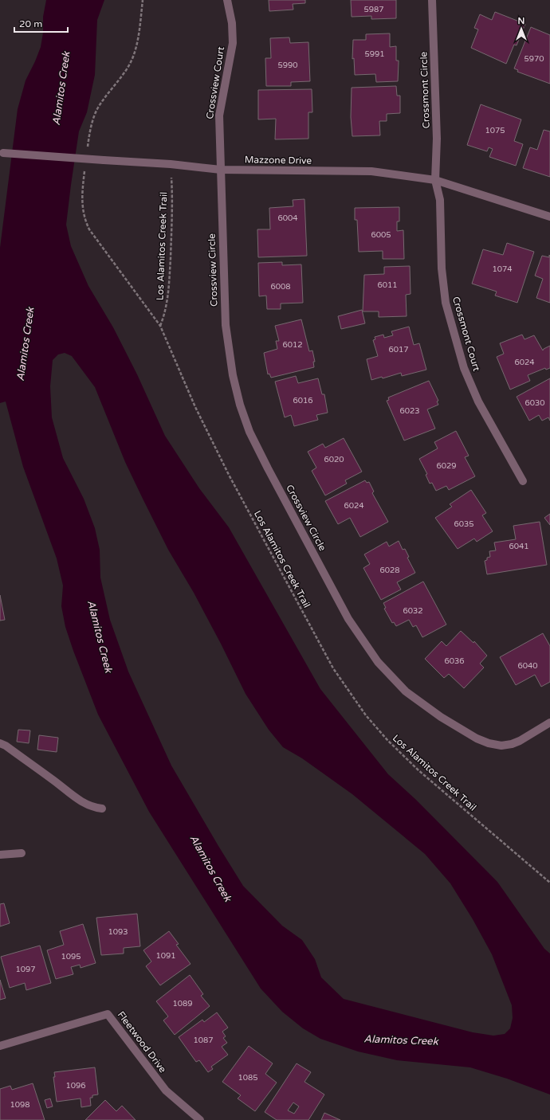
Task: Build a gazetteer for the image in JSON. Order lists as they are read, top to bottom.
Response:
{
  "streets": {
    "street": [
      "Crossview Court",
      "Crossmont Circle",
      "Mazzone Drive",
      "Crossview Circle",
      "Crossmont Court",
      "Fleetwood Drive"
    ],
    "path": ["Los Alamitos Creek Trail"]
  },
  "crossings": [
    ["Crossview Court", "Mazzone Drive"],
    ["Crossview Court", "Crossview Circle"],
    ["Crossmont Circle", "Mazzone Drive"],
    ["Crossmont Circle", "Crossmont Court"],
    ["Mazzone Drive", "Los Alamitos Creek Trail"],
    ["Mazzone Drive", "Crossview Circle"],
    ["Mazzone Drive", "Crossmont Court"]
  ],
  "water": ["Alamitos Creek"],
  "house_numbers": [
    "5987",
    "5991",
    "5970",
    "5990",
    "1075",
    "6004",
    "6005",
    "1074",
    "6011",
    "6008",
    "6012",
    "6017",
    "6024",
    "6016",
    "6030",
    "6023",
    "6020",
    "6029",
    "6024",
    "6035",
    "6041",
    "6028",
    "6032",
    "6036",
    "6040",
    "1093",
    "1091",
    "1095",
    "1097",
    "1089",
    "1087",
    "1085",
    "1096",
    "1098"
  ],
  "scale_bar": "20 m",
  "north": "top"
}
